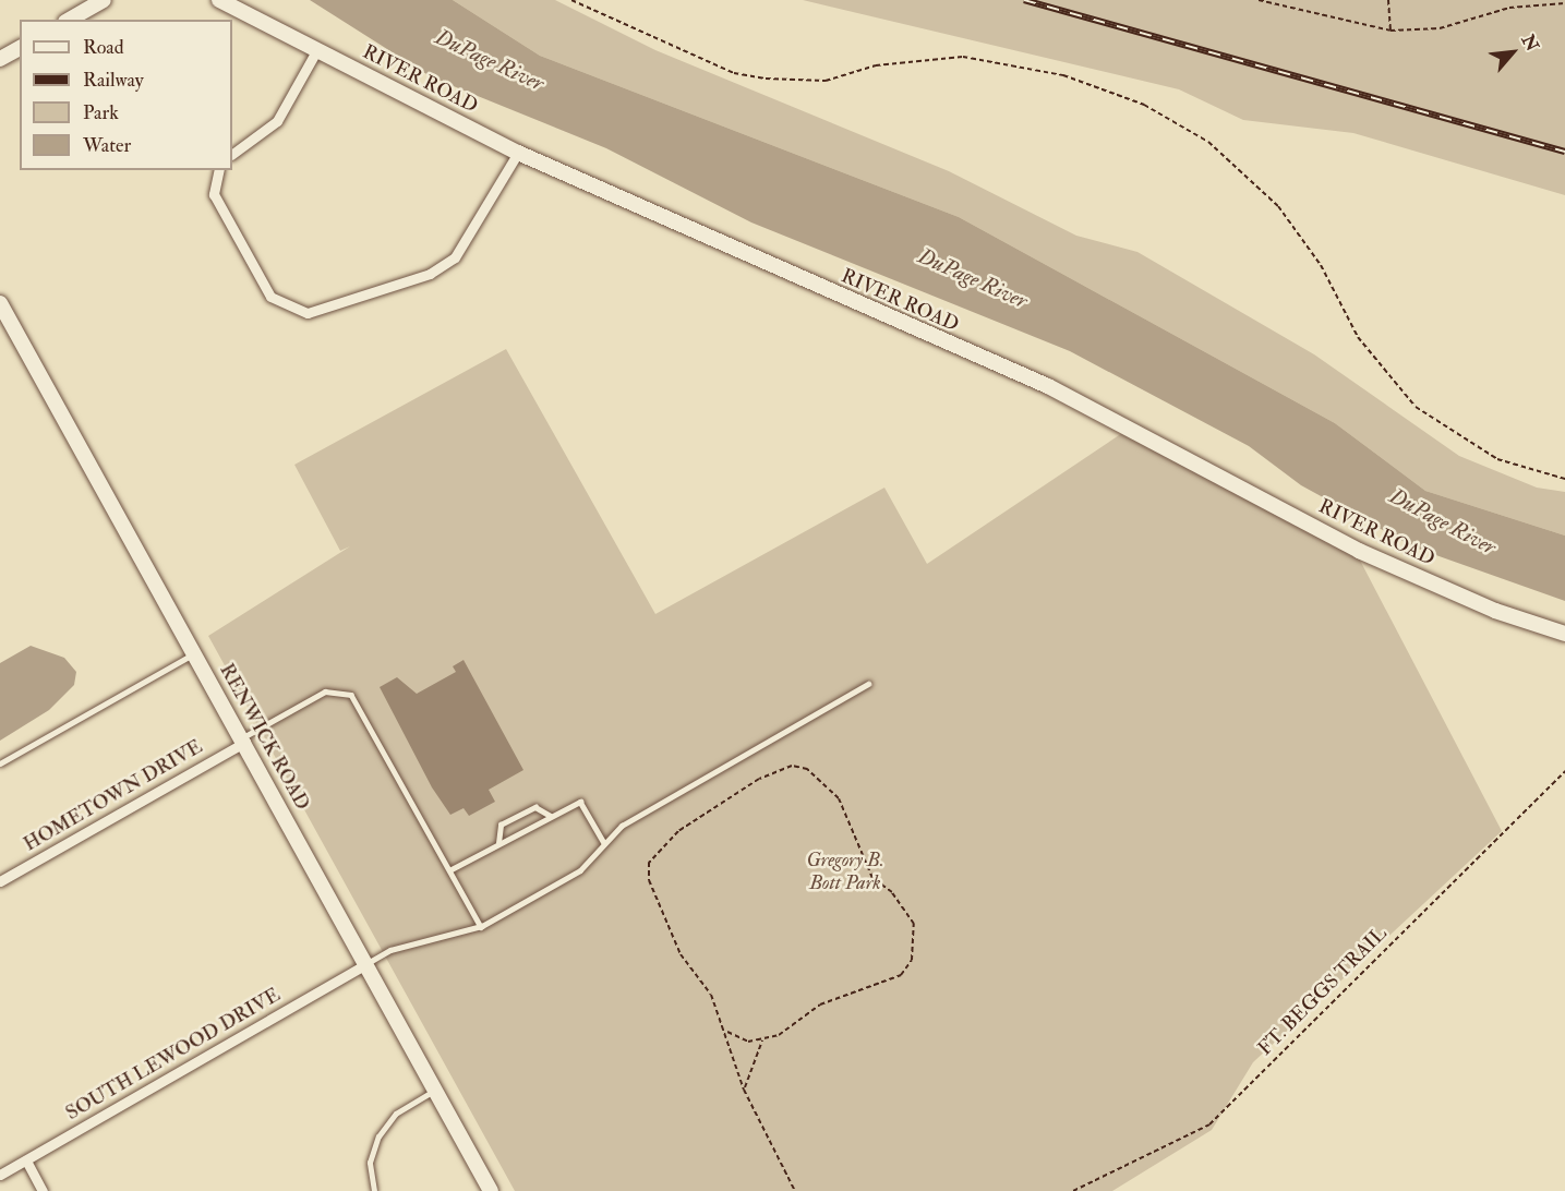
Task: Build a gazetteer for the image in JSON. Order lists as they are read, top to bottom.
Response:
{
  "streets": {
    "street": [
      "RIVER ROAD",
      "RENWICK ROAD",
      "HOMETOWN DRIVE",
      "SOUTH LEWOOD DRIVE"
    ],
    "path": ["FT. BEGGS TRAIL"]
  },
  "crossings": [
    ["RENWICK ROAD", "HOMETOWN DRIVE"],
    ["RENWICK ROAD", "SOUTH LEWOOD DRIVE"]
  ],
  "water": ["DuPage River"],
  "parks": ["Gregory B. Bott Park"],
  "legend": [
    "Road",
    "Railway",
    "Park",
    "Water"
  ],
  "north": "top right"
}
